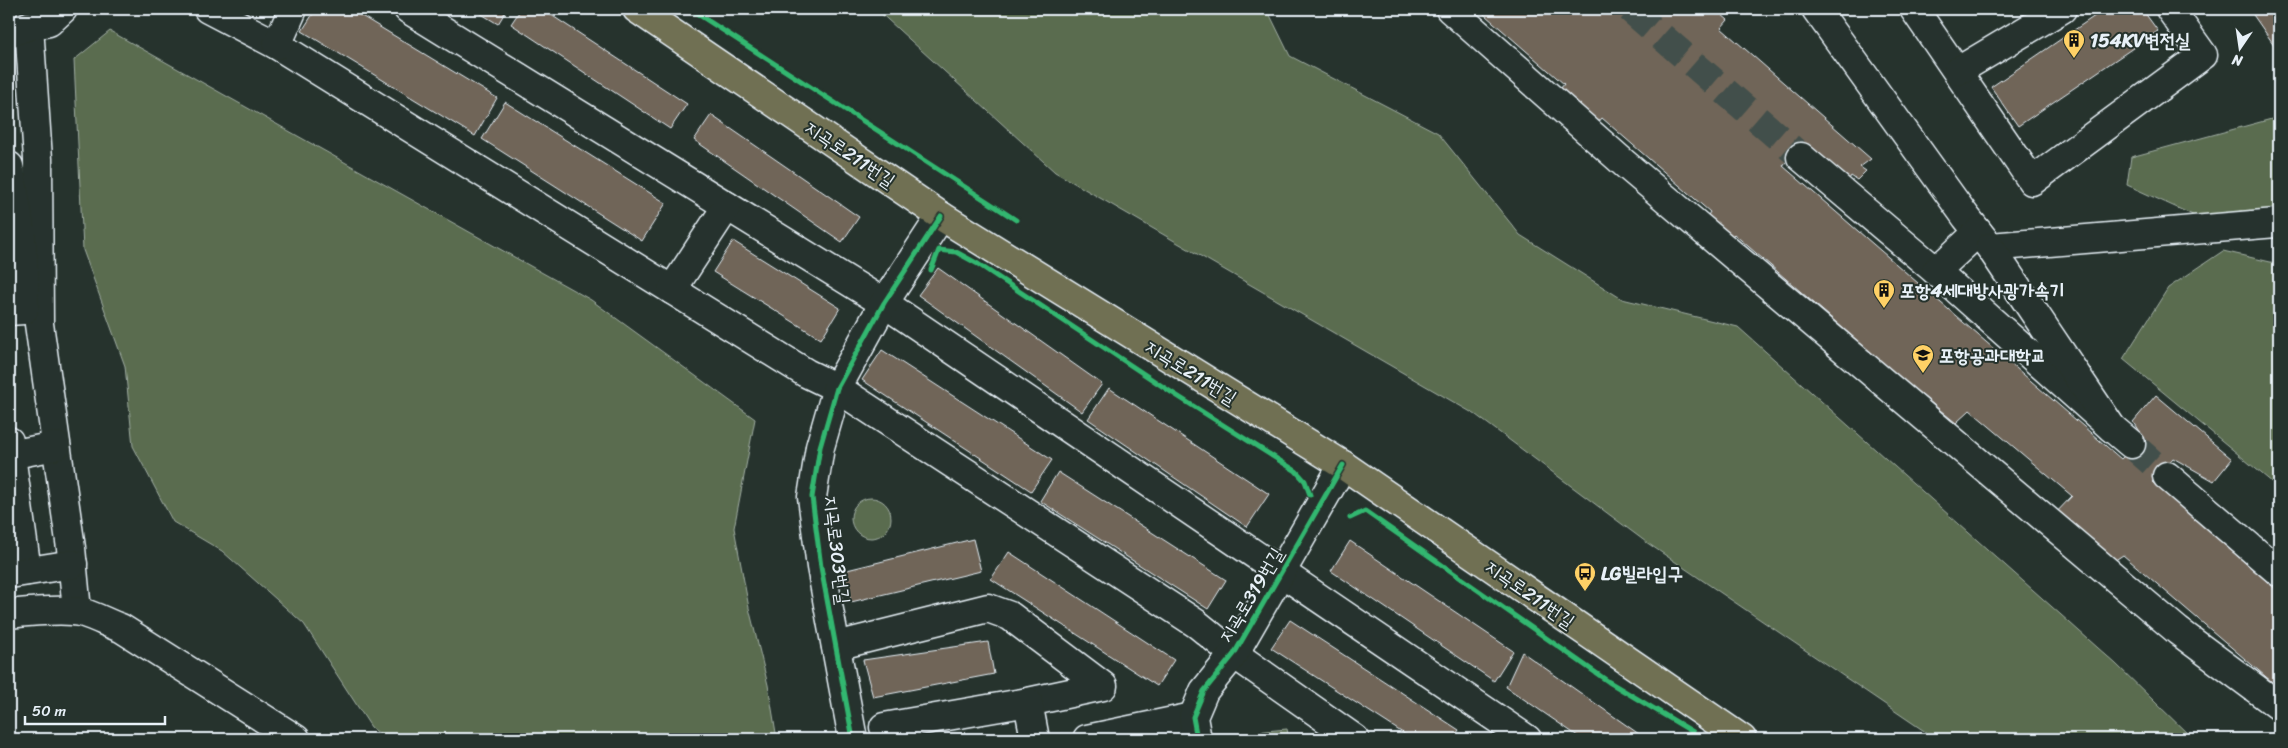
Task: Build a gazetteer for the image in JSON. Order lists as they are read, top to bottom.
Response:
{
  "streets": {
    "main road": ["지곡로211번길"],
    "street": ["지곡로303번길", "지곡로319번길"]
  },
  "crossings": [
    ["지곡로211번길", "지곡로303번길"],
    ["지곡로211번길", "지곡로319번길"]
  ],
  "places": {
    "building": ["154KV변전실", "포항4세대방사광가속기"],
    "school or university": ["포항공과대학교"],
    "bus stop": ["LG빌라입구"]
  },
  "scale_bar": "50 m",
  "north": "bottom"
}
